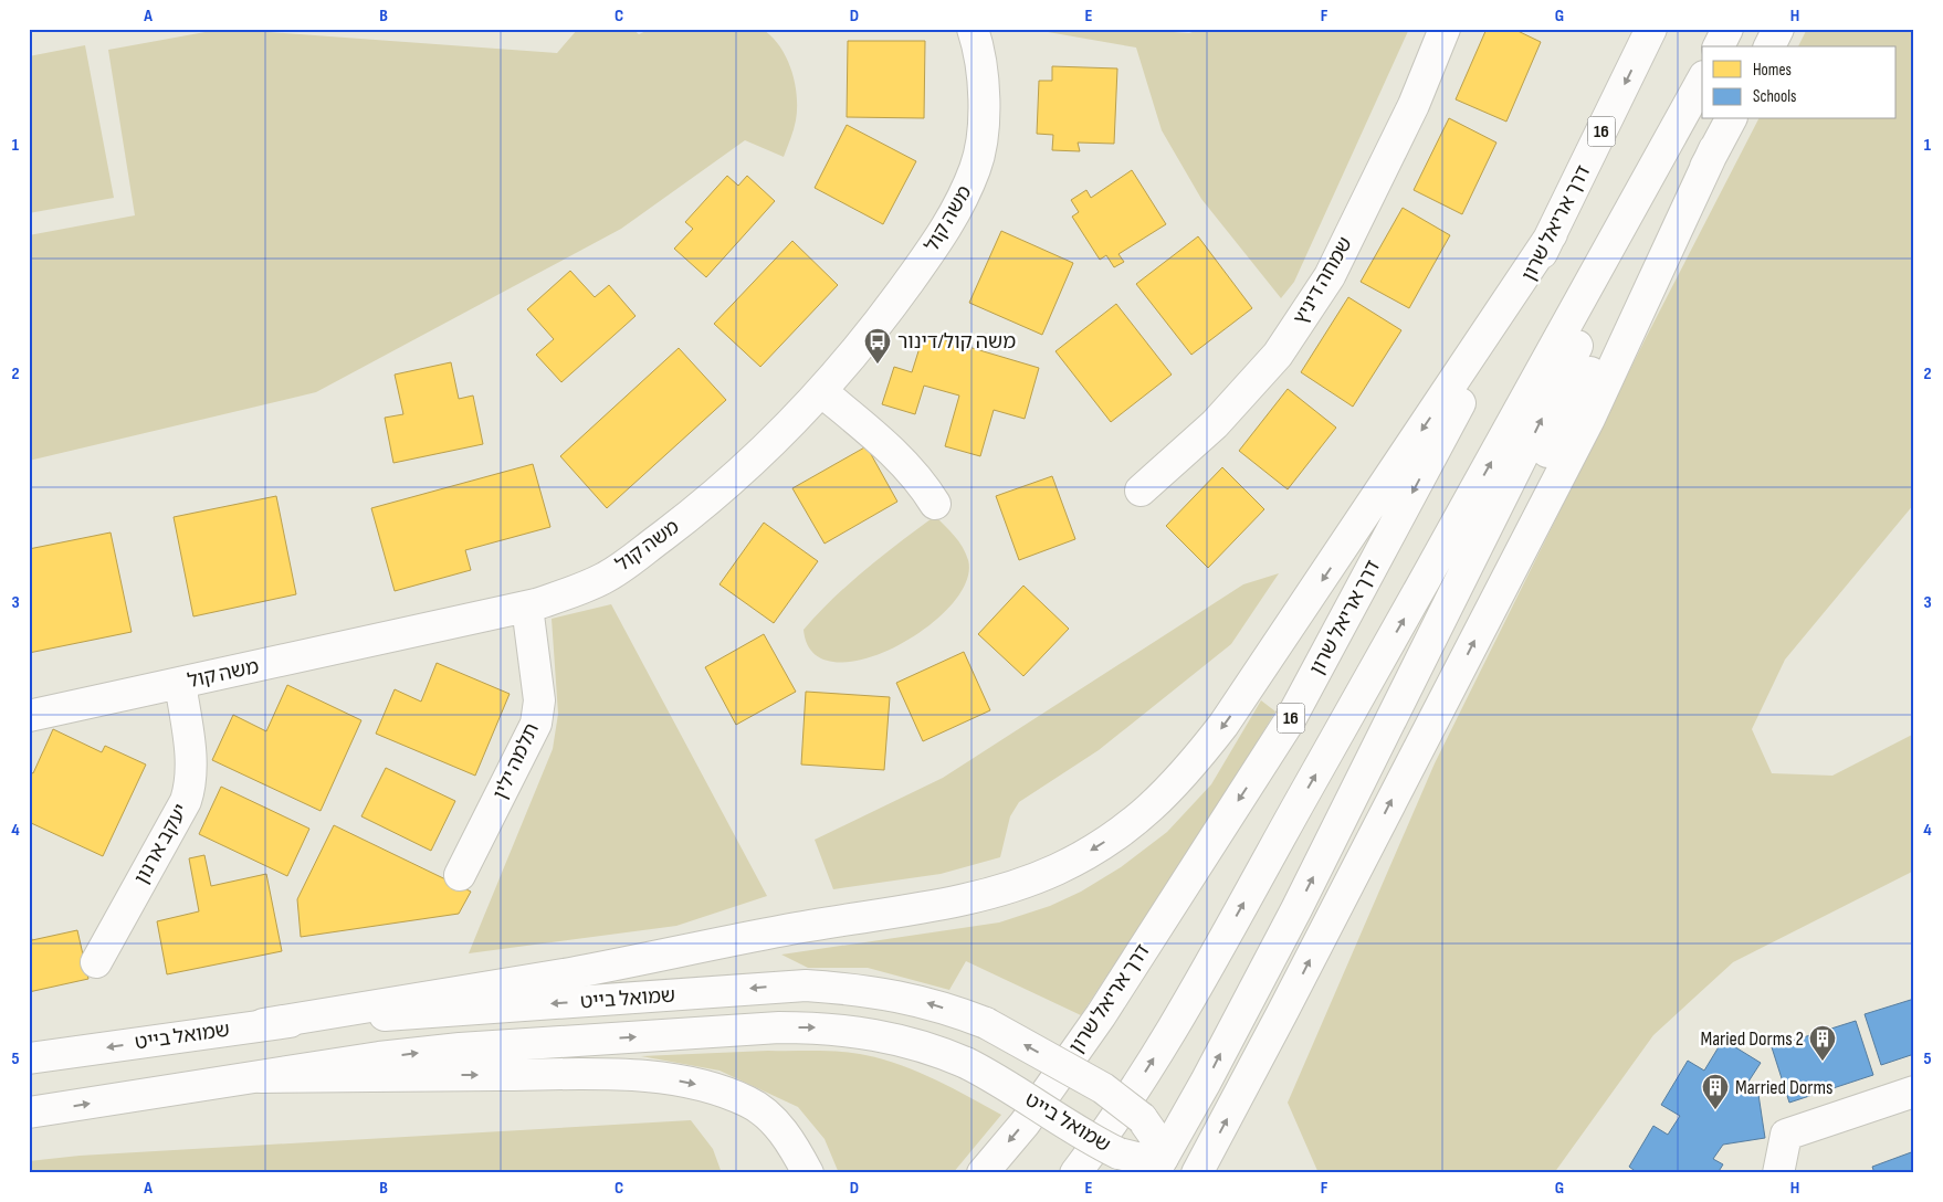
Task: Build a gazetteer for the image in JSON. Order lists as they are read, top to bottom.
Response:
{
  "streets": {
    "main road": [
      "16",
      "משה קול",
      "דרך אריאל שרון",
      "שמחה דיניץ",
      "תלמה ילין",
      "יעקב ארנון",
      "שמואל בייט"
    ]
  },
  "crossings": [
    ["משה קול", "תלמה ילין"],
    ["משה קול", "יעקב ארנון"]
  ],
  "places": {
    "bus stop": ["משה קול/דינור"],
    "building": ["Maried Dorms 2", "Married Dorms"]
  },
  "legend": ["Homes", "Schools"],
  "grid": {
    "columns": [
      "A",
      "B",
      "C",
      "D",
      "E",
      "F",
      "G",
      "H"
    ],
    "rows": [
      "1",
      "2",
      "3",
      "4",
      "5"
    ]
  }
}
